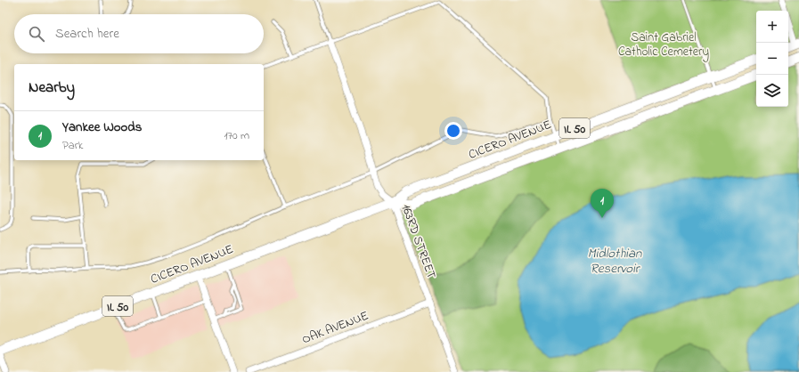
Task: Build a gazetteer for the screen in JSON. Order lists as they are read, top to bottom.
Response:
{
  "streets": {
    "main road": ["IL 50", "CICERO AVENUE"],
    "street": ["163RD STREET", "OAK AVENUE"]
  },
  "crossings": [
    ["CICERO AVENUE", "163RD STREET"],
    ["163RD STREET", "OAK AVENUE"]
  ],
  "water": ["Midlothian Reservoir"],
  "parks": ["Saint Gabriel Catholic Cemetery"],
  "page": {
    "map_buttons": ["+", "−"],
    "search": "Search here",
    "heading": "Nearby",
    "list": [
      {
        "mark": "1",
        "name": "Yankee Woods",
        "note": "Park",
        "value": "170 m"
      }
    ],
    "pins": "1"
  }
}
